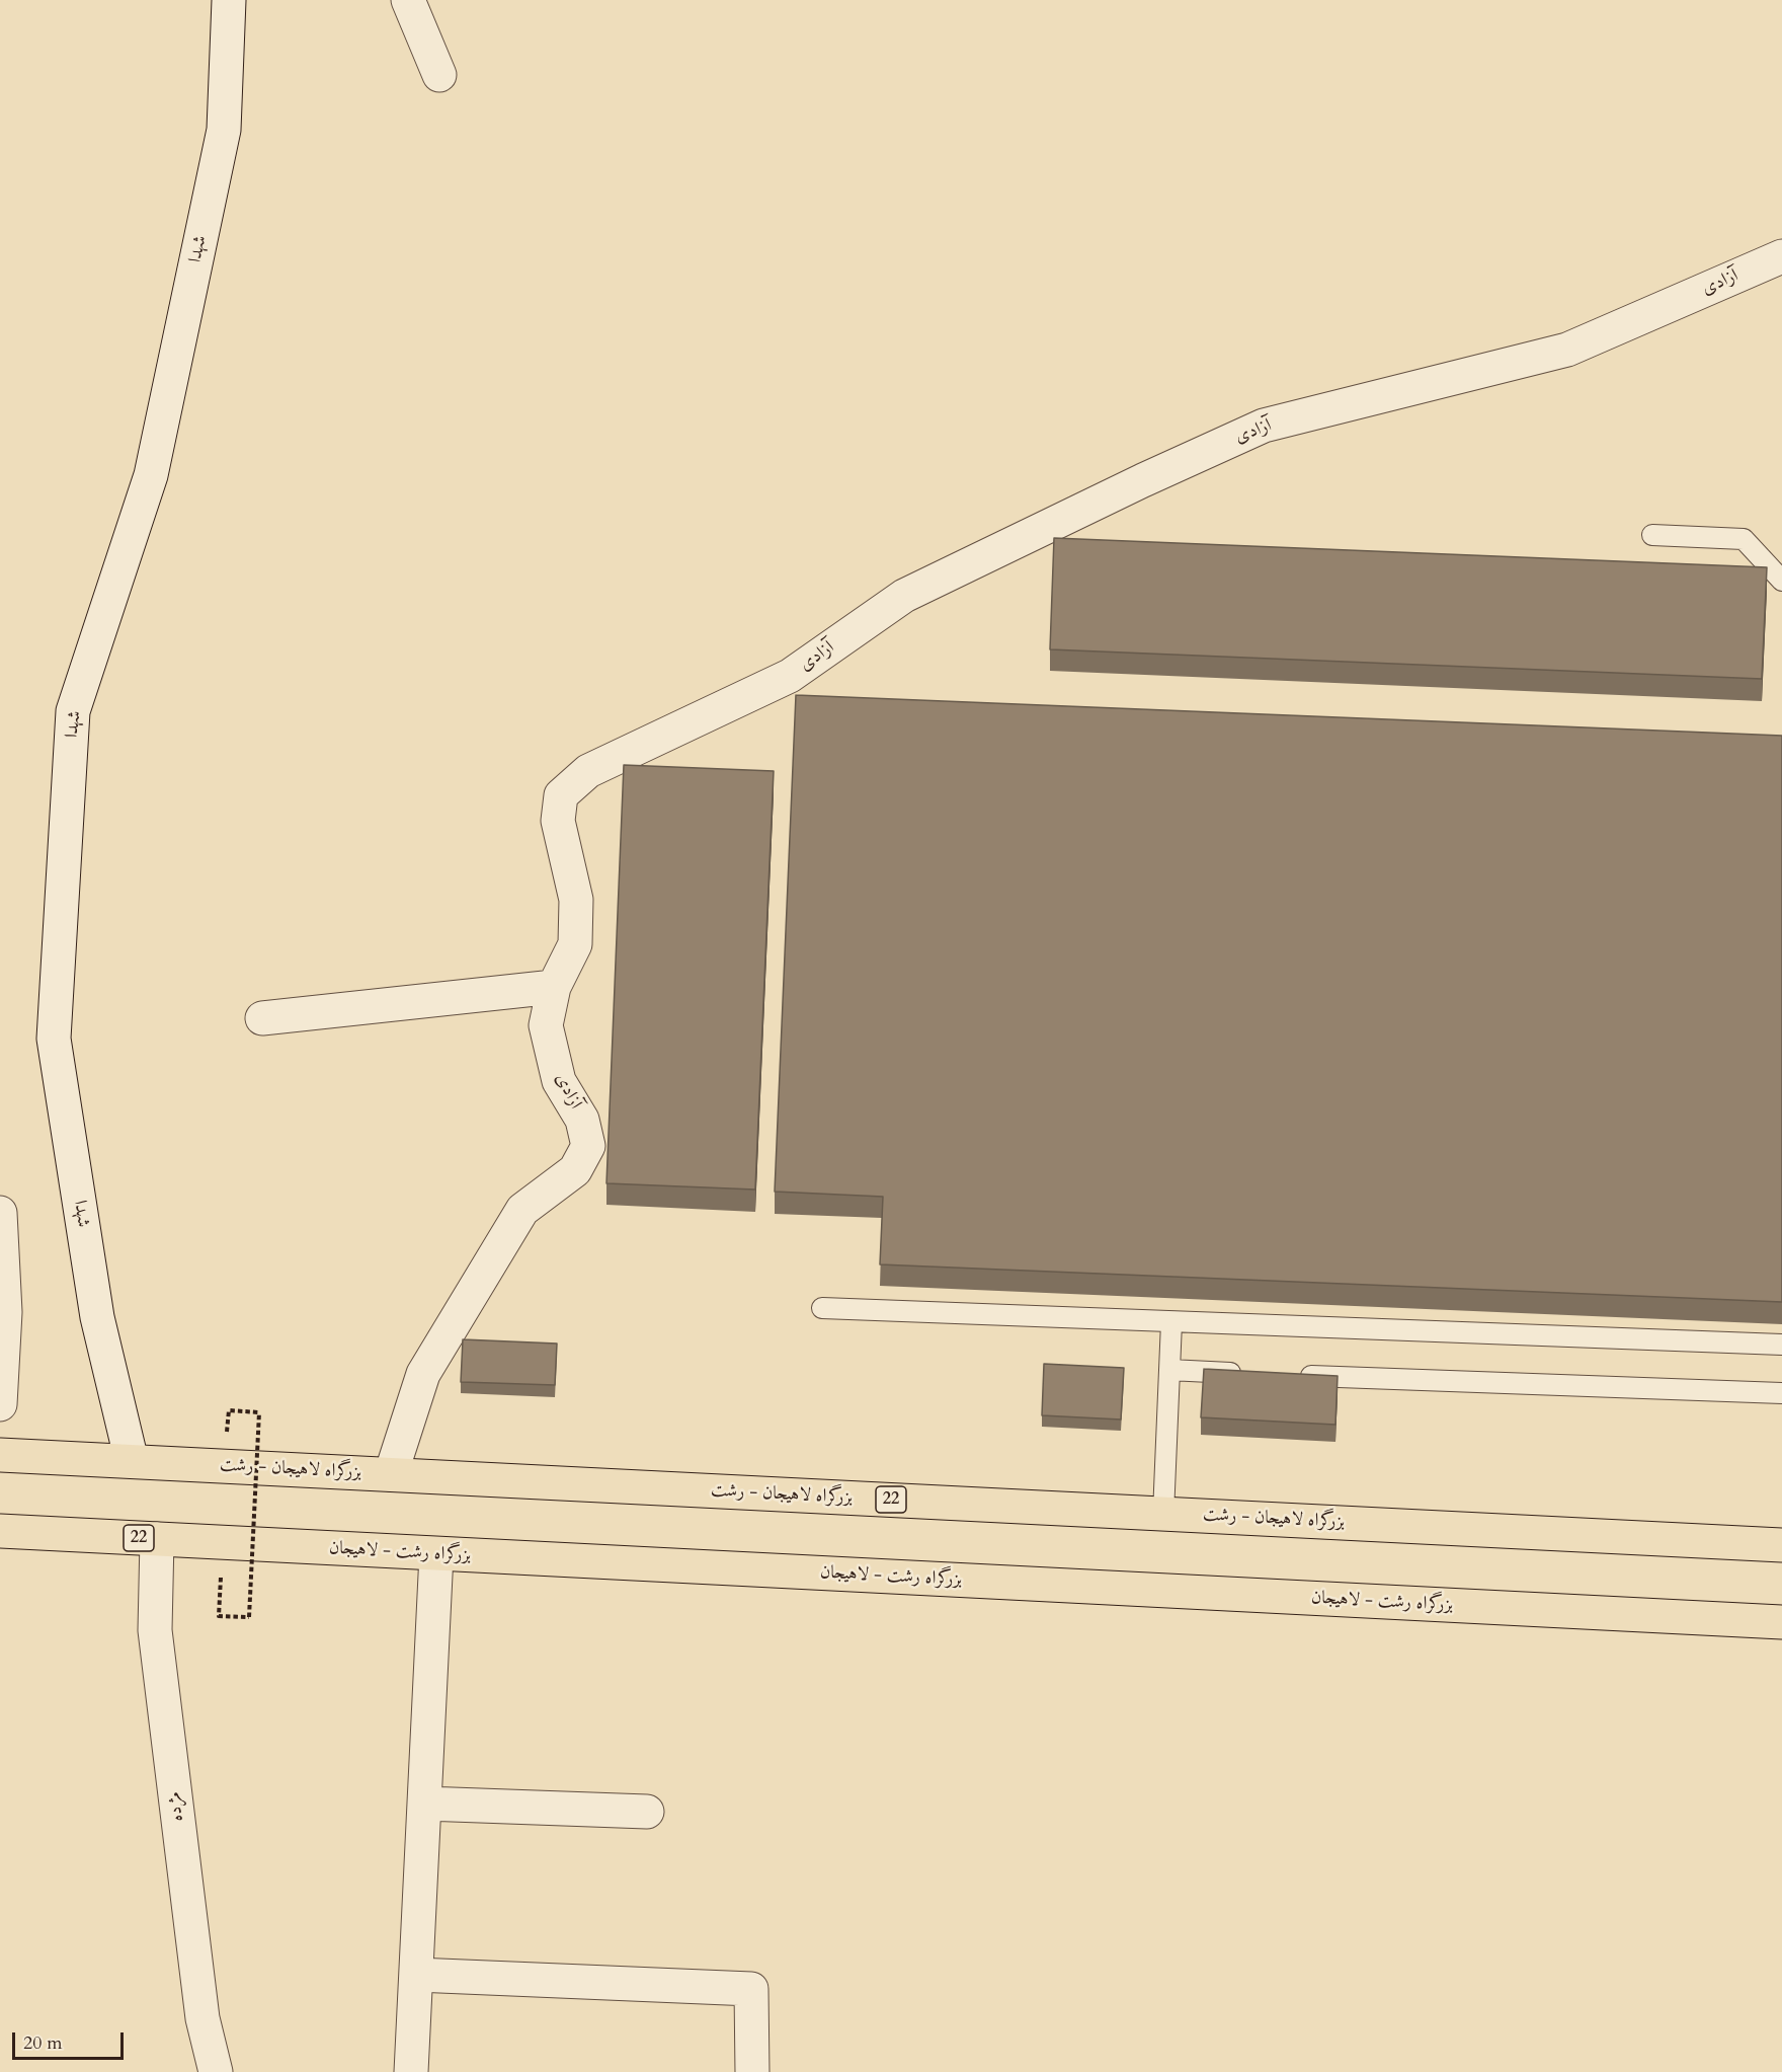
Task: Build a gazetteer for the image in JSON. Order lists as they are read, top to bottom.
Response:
{
  "streets": {
    "highway": ["بزرگراه لاهیجان - رشت", "22", "بزرگراه رشت - لاهیجان"],
    "street": ["شهدا", "آزادی", "مژده"]
  },
  "crossings": [
    ["شهدا", "بزرگراه لاهیجان - رشت"],
    ["آزادی", "بزرگراه لاهیجان - رشت"],
    ["بزرگراه رشت - لاهیجان", "مژده"]
  ],
  "scale_bar": "20 m"
}
